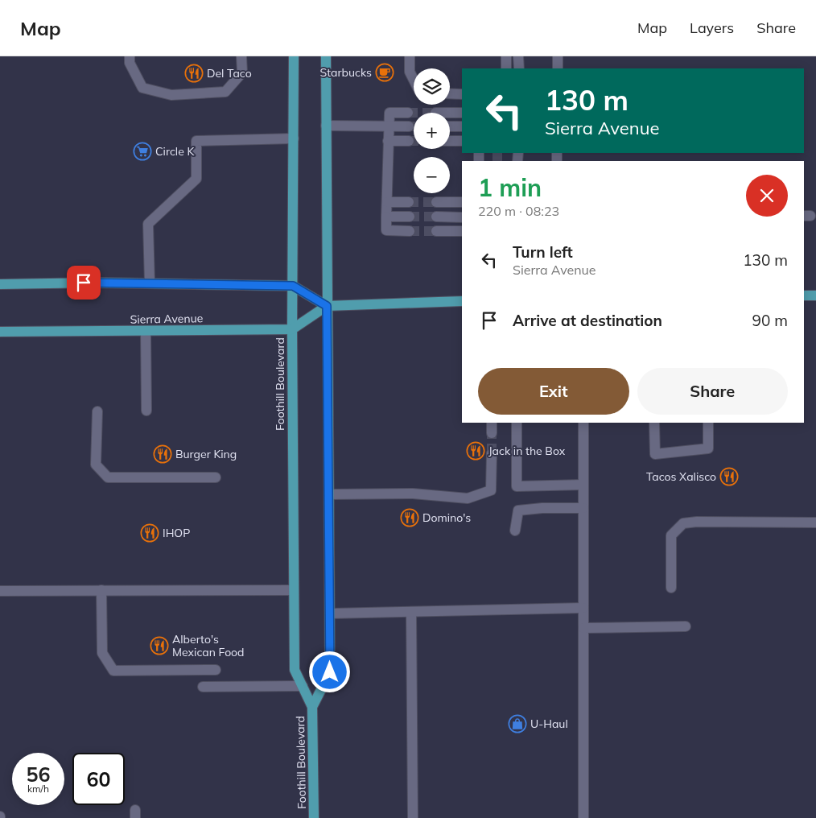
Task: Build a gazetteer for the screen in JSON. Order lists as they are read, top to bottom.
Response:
{
  "streets": {
    "main road": ["Sierra Avenue", "Foothill Boulevard"]
  },
  "crossings": [
    ["Sierra Avenue", "Foothill Boulevard"]
  ],
  "places": {
    "cafe": ["Starbucks"],
    "restaurant": [
      "Del Taco",
      "Jack in the Box",
      "Burger King",
      "Tacos Xalisco",
      "Domino's",
      "IHOP",
      "Alberto's Mexican Food"
    ],
    "supermarket": ["Circle K"],
    "shop": ["U-Haul"]
  },
  "page": {
    "header": "Map",
    "nav": ["Map", "Layers", "Share"],
    "map_buttons": ["+", "−"],
    "turn": ["130 m", "Sierra Avenue"],
    "heading": ["1 min", "220 m · 08:23"],
    "list": [
      {
        "name": "Turn left",
        "note": "Sierra Avenue",
        "value": "130 m"
      },
      {
        "name": "Arrive at destination",
        "value": "90 m"
      }
    ],
    "buttons": ["Exit", "Share"],
    "speed": "56 km/h",
    "limit": "60"
  }
}
